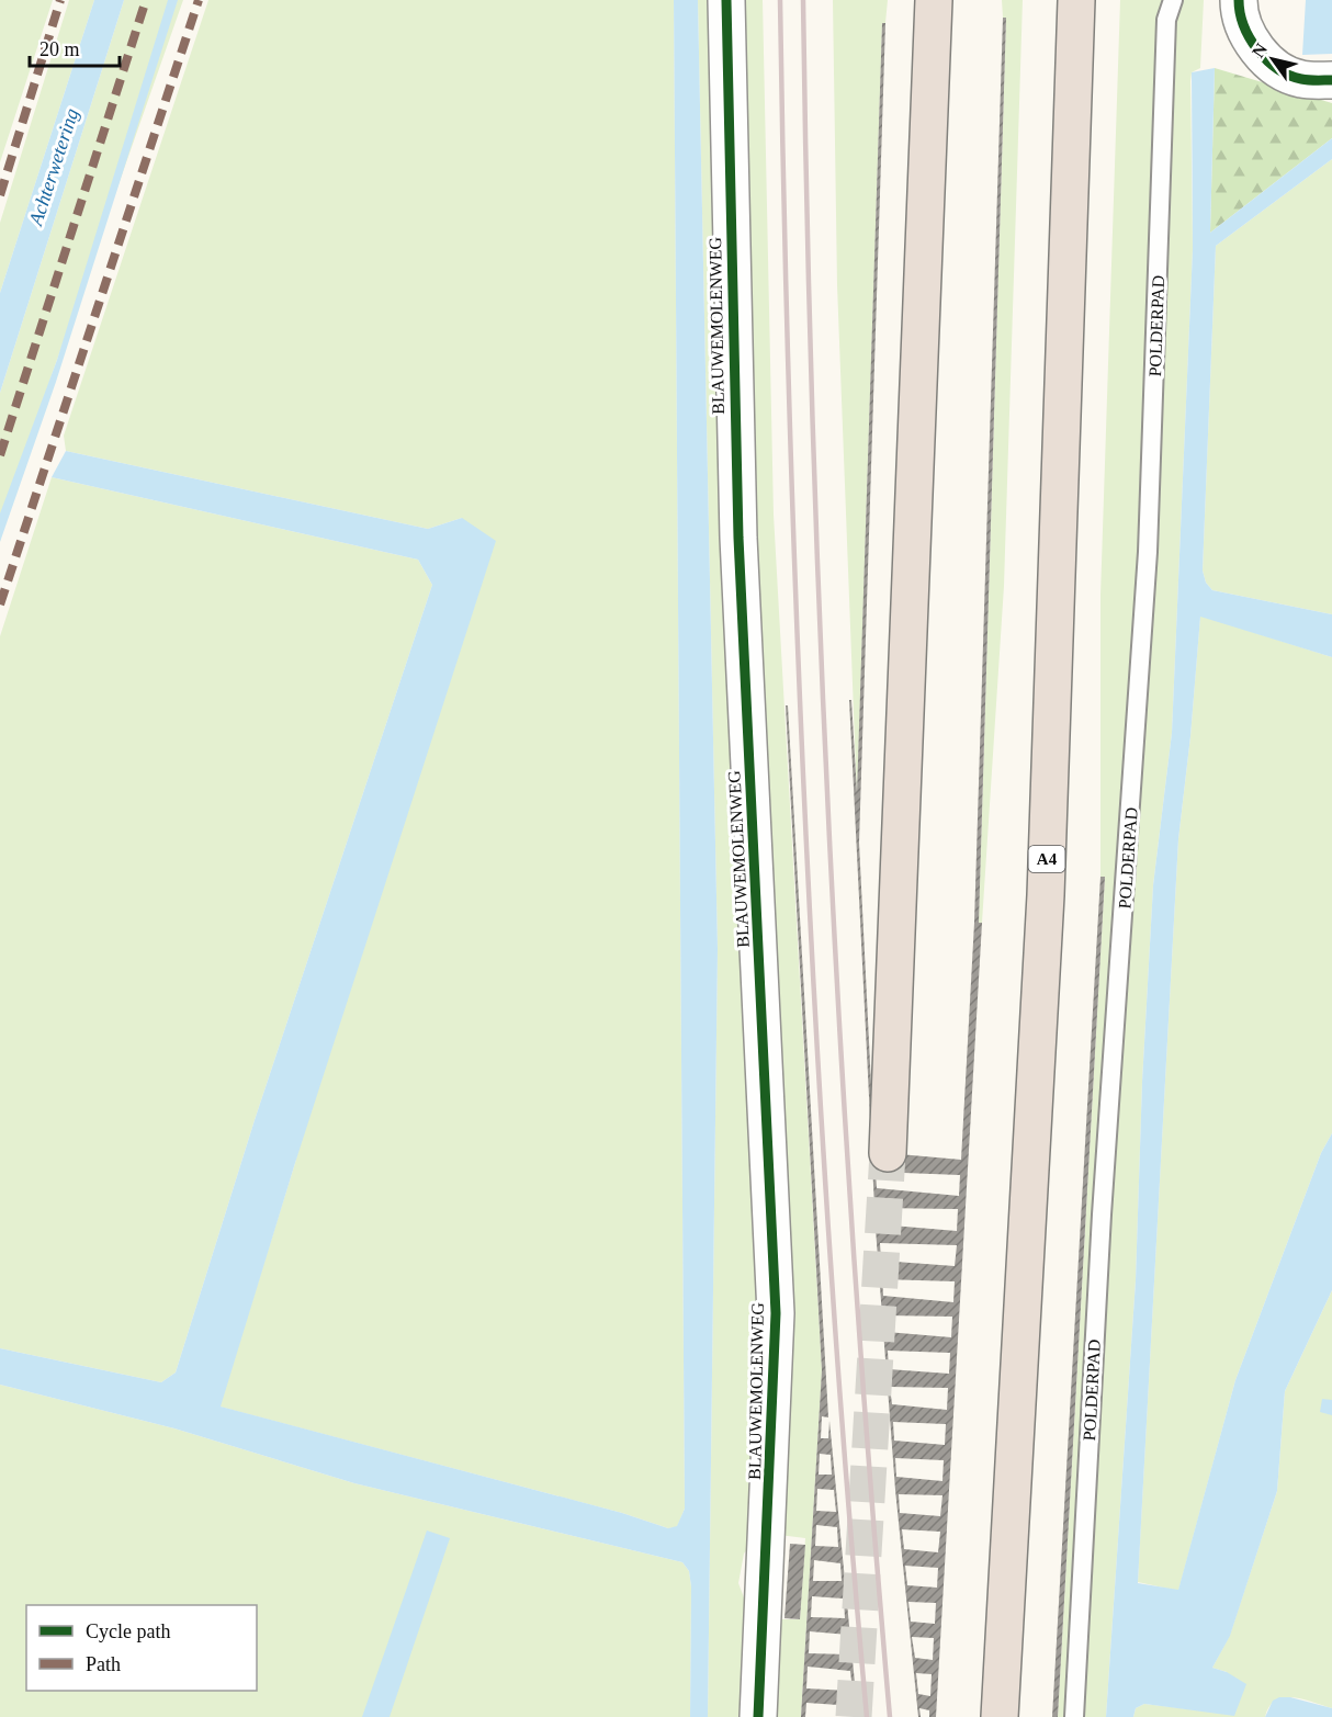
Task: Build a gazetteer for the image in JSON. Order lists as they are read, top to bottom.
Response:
{
  "streets": {
    "highway": ["A4"],
    "street": ["BLAUWEMOLENWEG"],
    "lane": ["POLDERPAD"]
  },
  "water": ["Achterwetering"],
  "legend": ["Cycle path", "Path"],
  "scale_bar": "20 m",
  "north": "top left"
}
